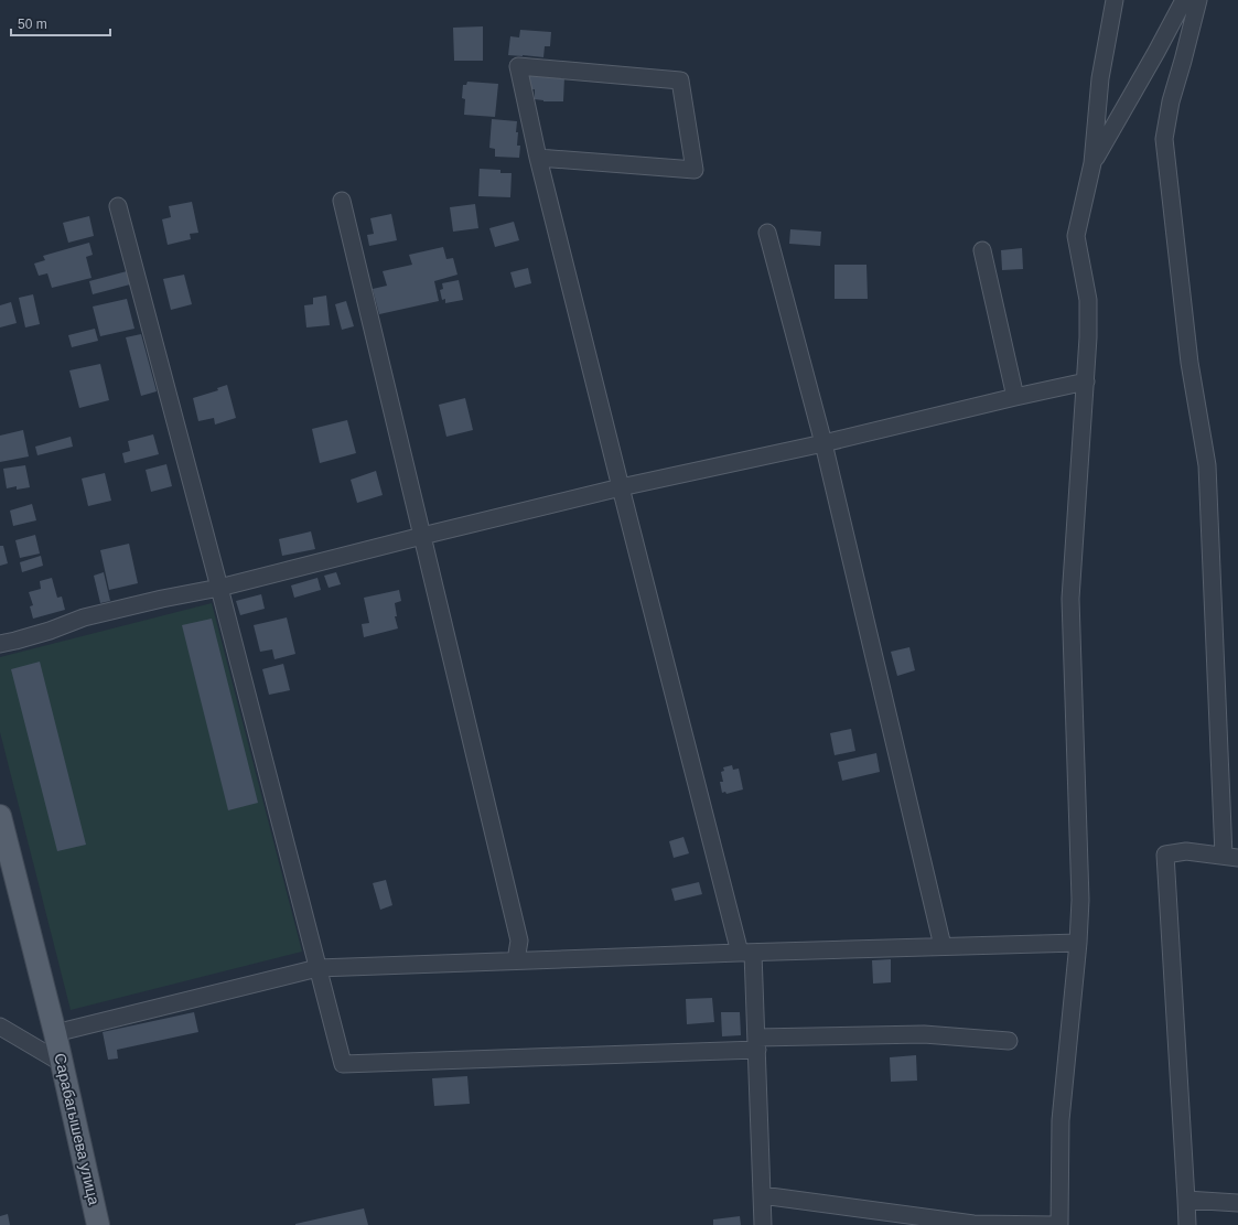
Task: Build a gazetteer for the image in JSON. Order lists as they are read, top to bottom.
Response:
{
  "streets": {
    "main road": ["Сарабагышева улица"]
  },
  "scale_bar": "50 m"
}
